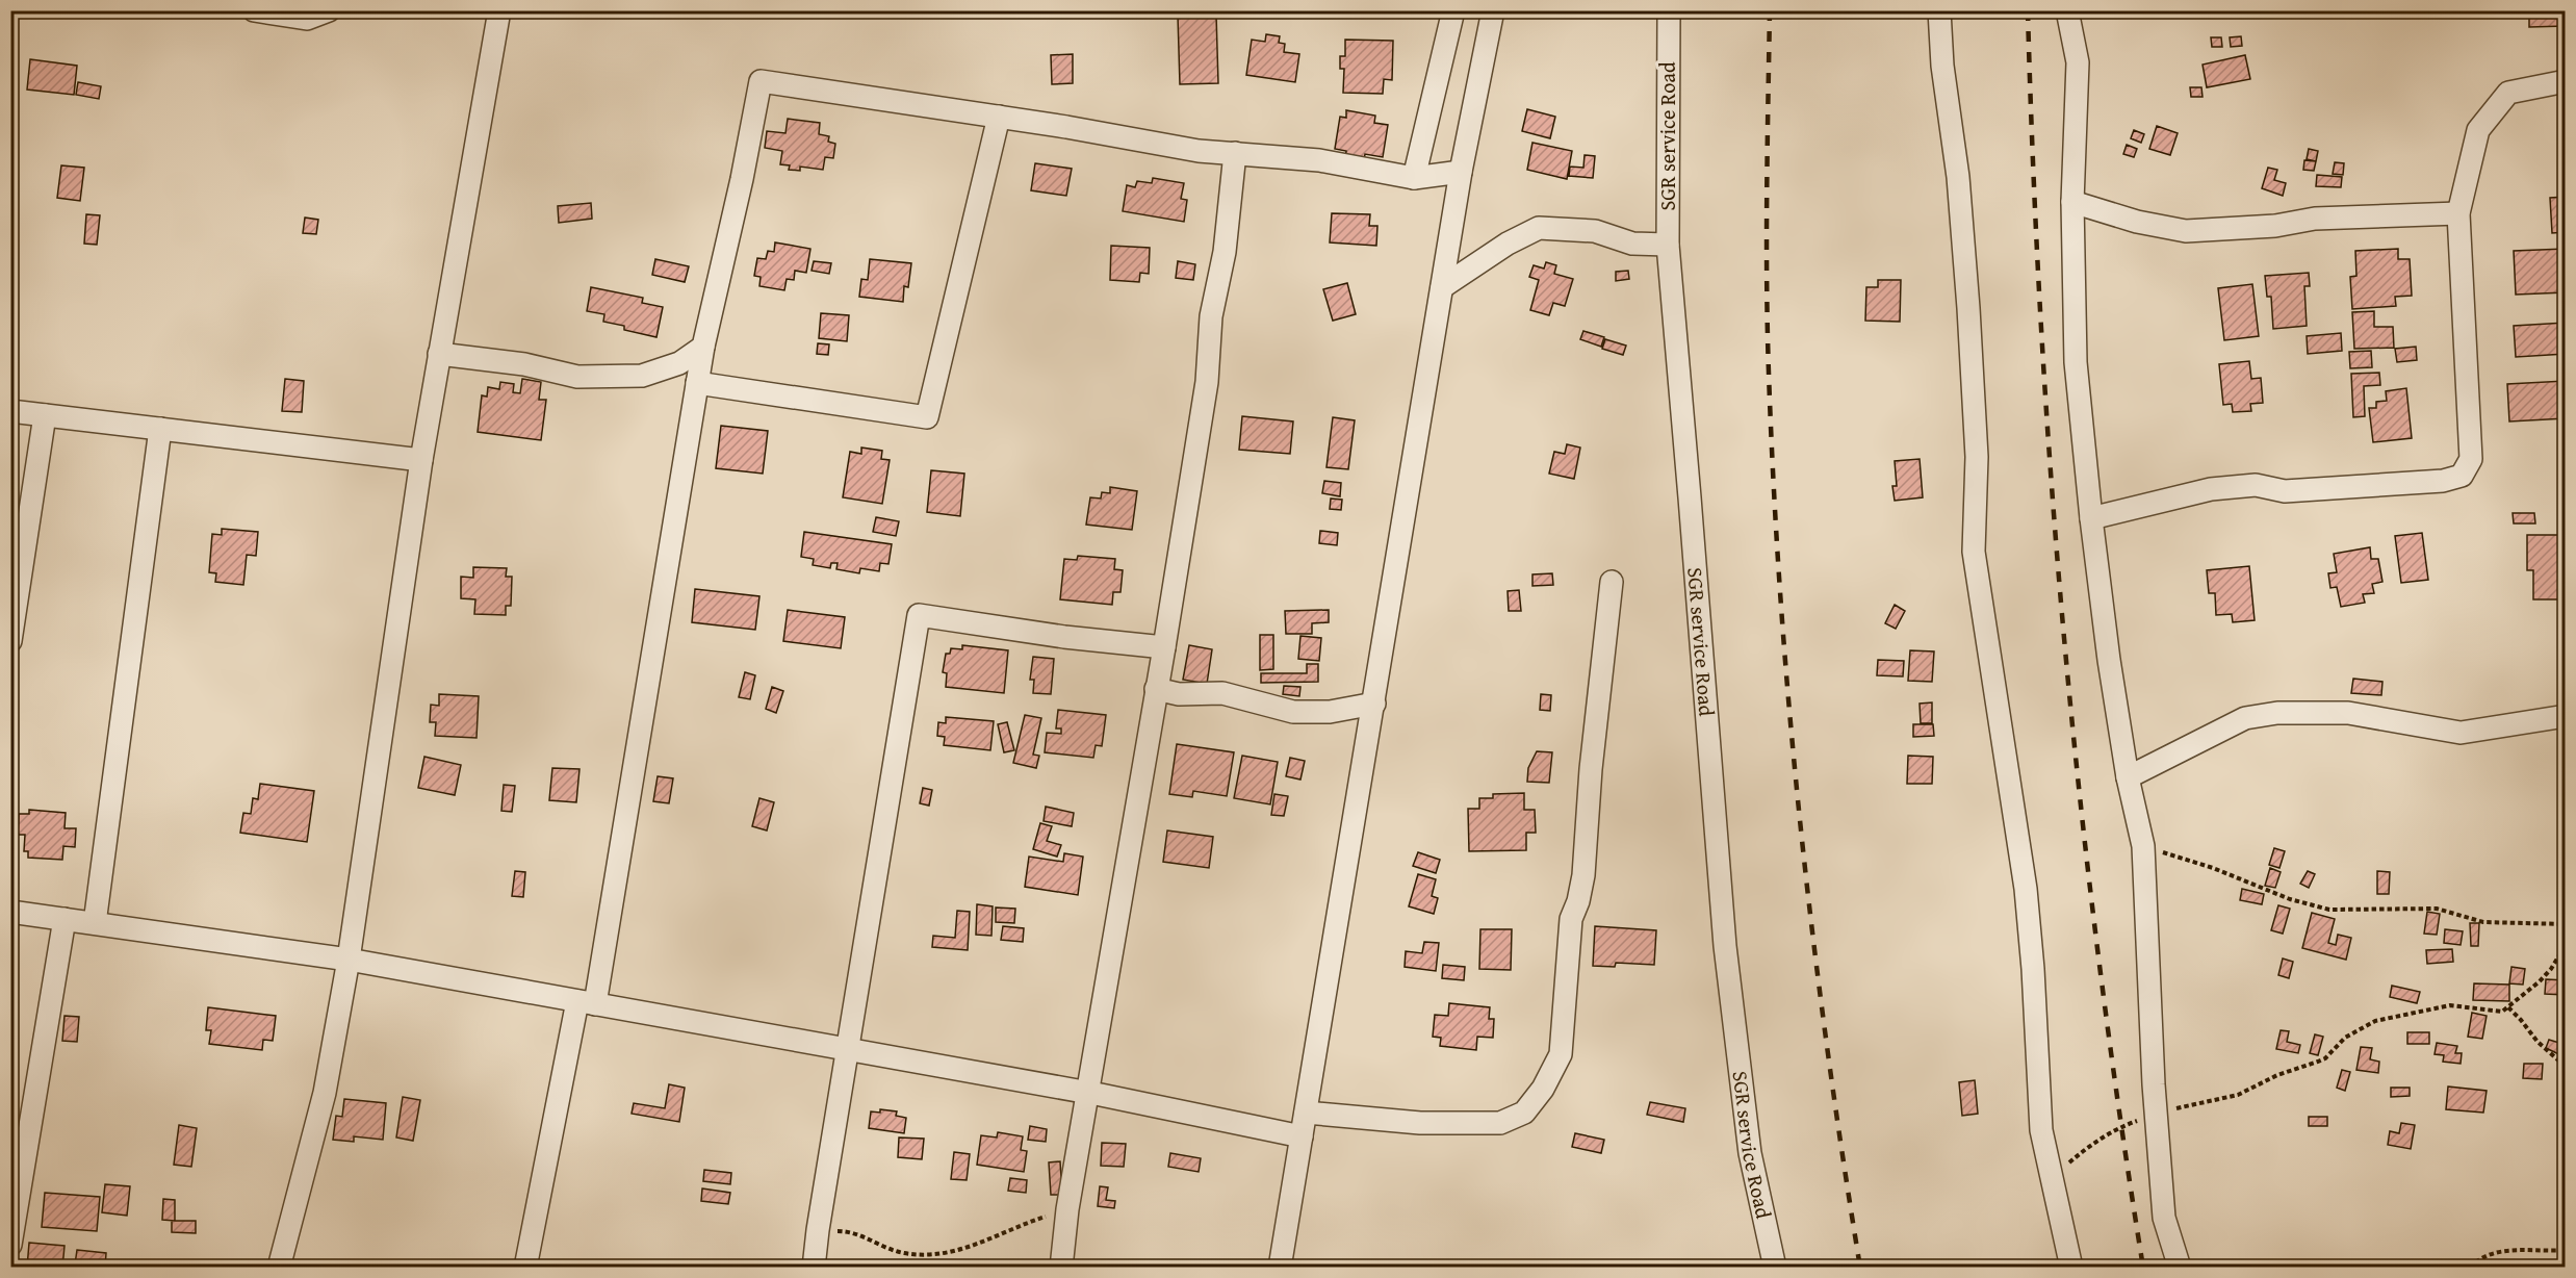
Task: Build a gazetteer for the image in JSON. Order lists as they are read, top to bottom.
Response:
{
  "streets": {
    "street": ["SGR service Road"]
  }
}
